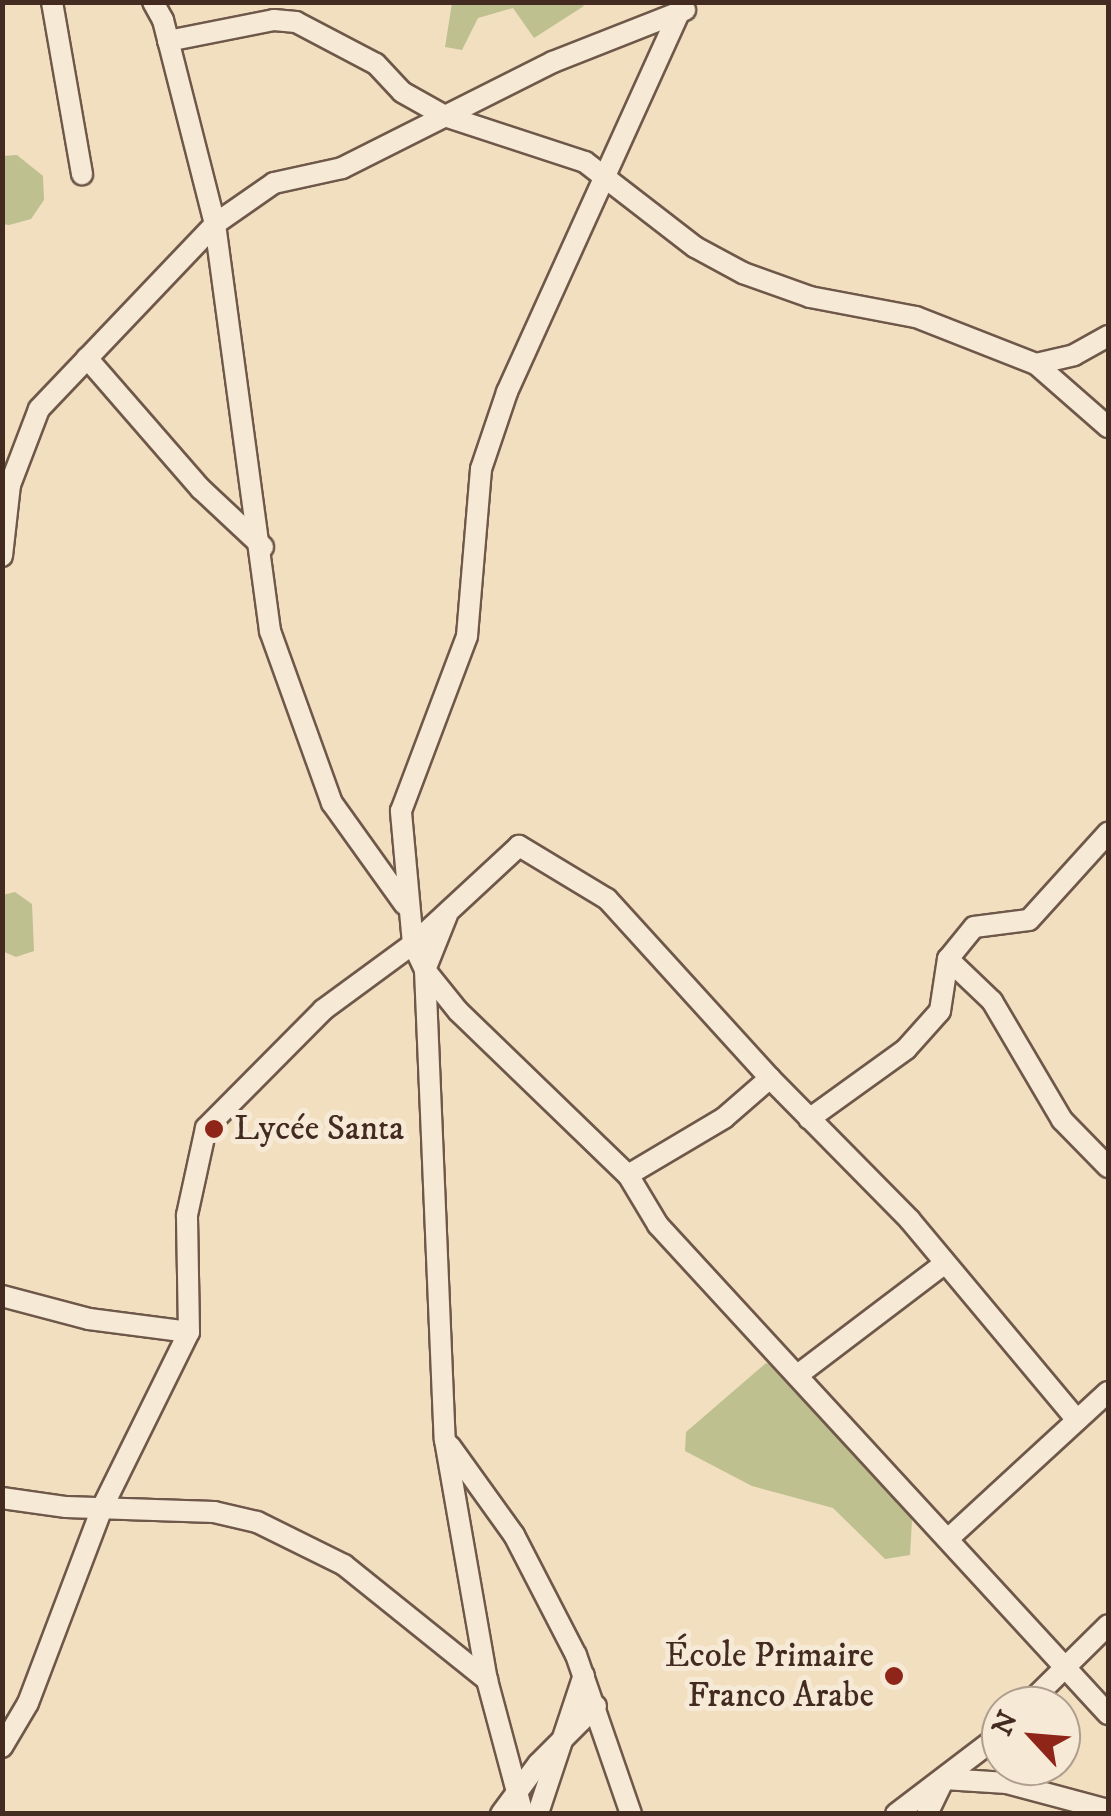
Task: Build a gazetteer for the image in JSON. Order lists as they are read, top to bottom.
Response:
{
  "places": ["Lycée Santa", "École Primaire Franco Arabe"],
  "north": "top left"
}
